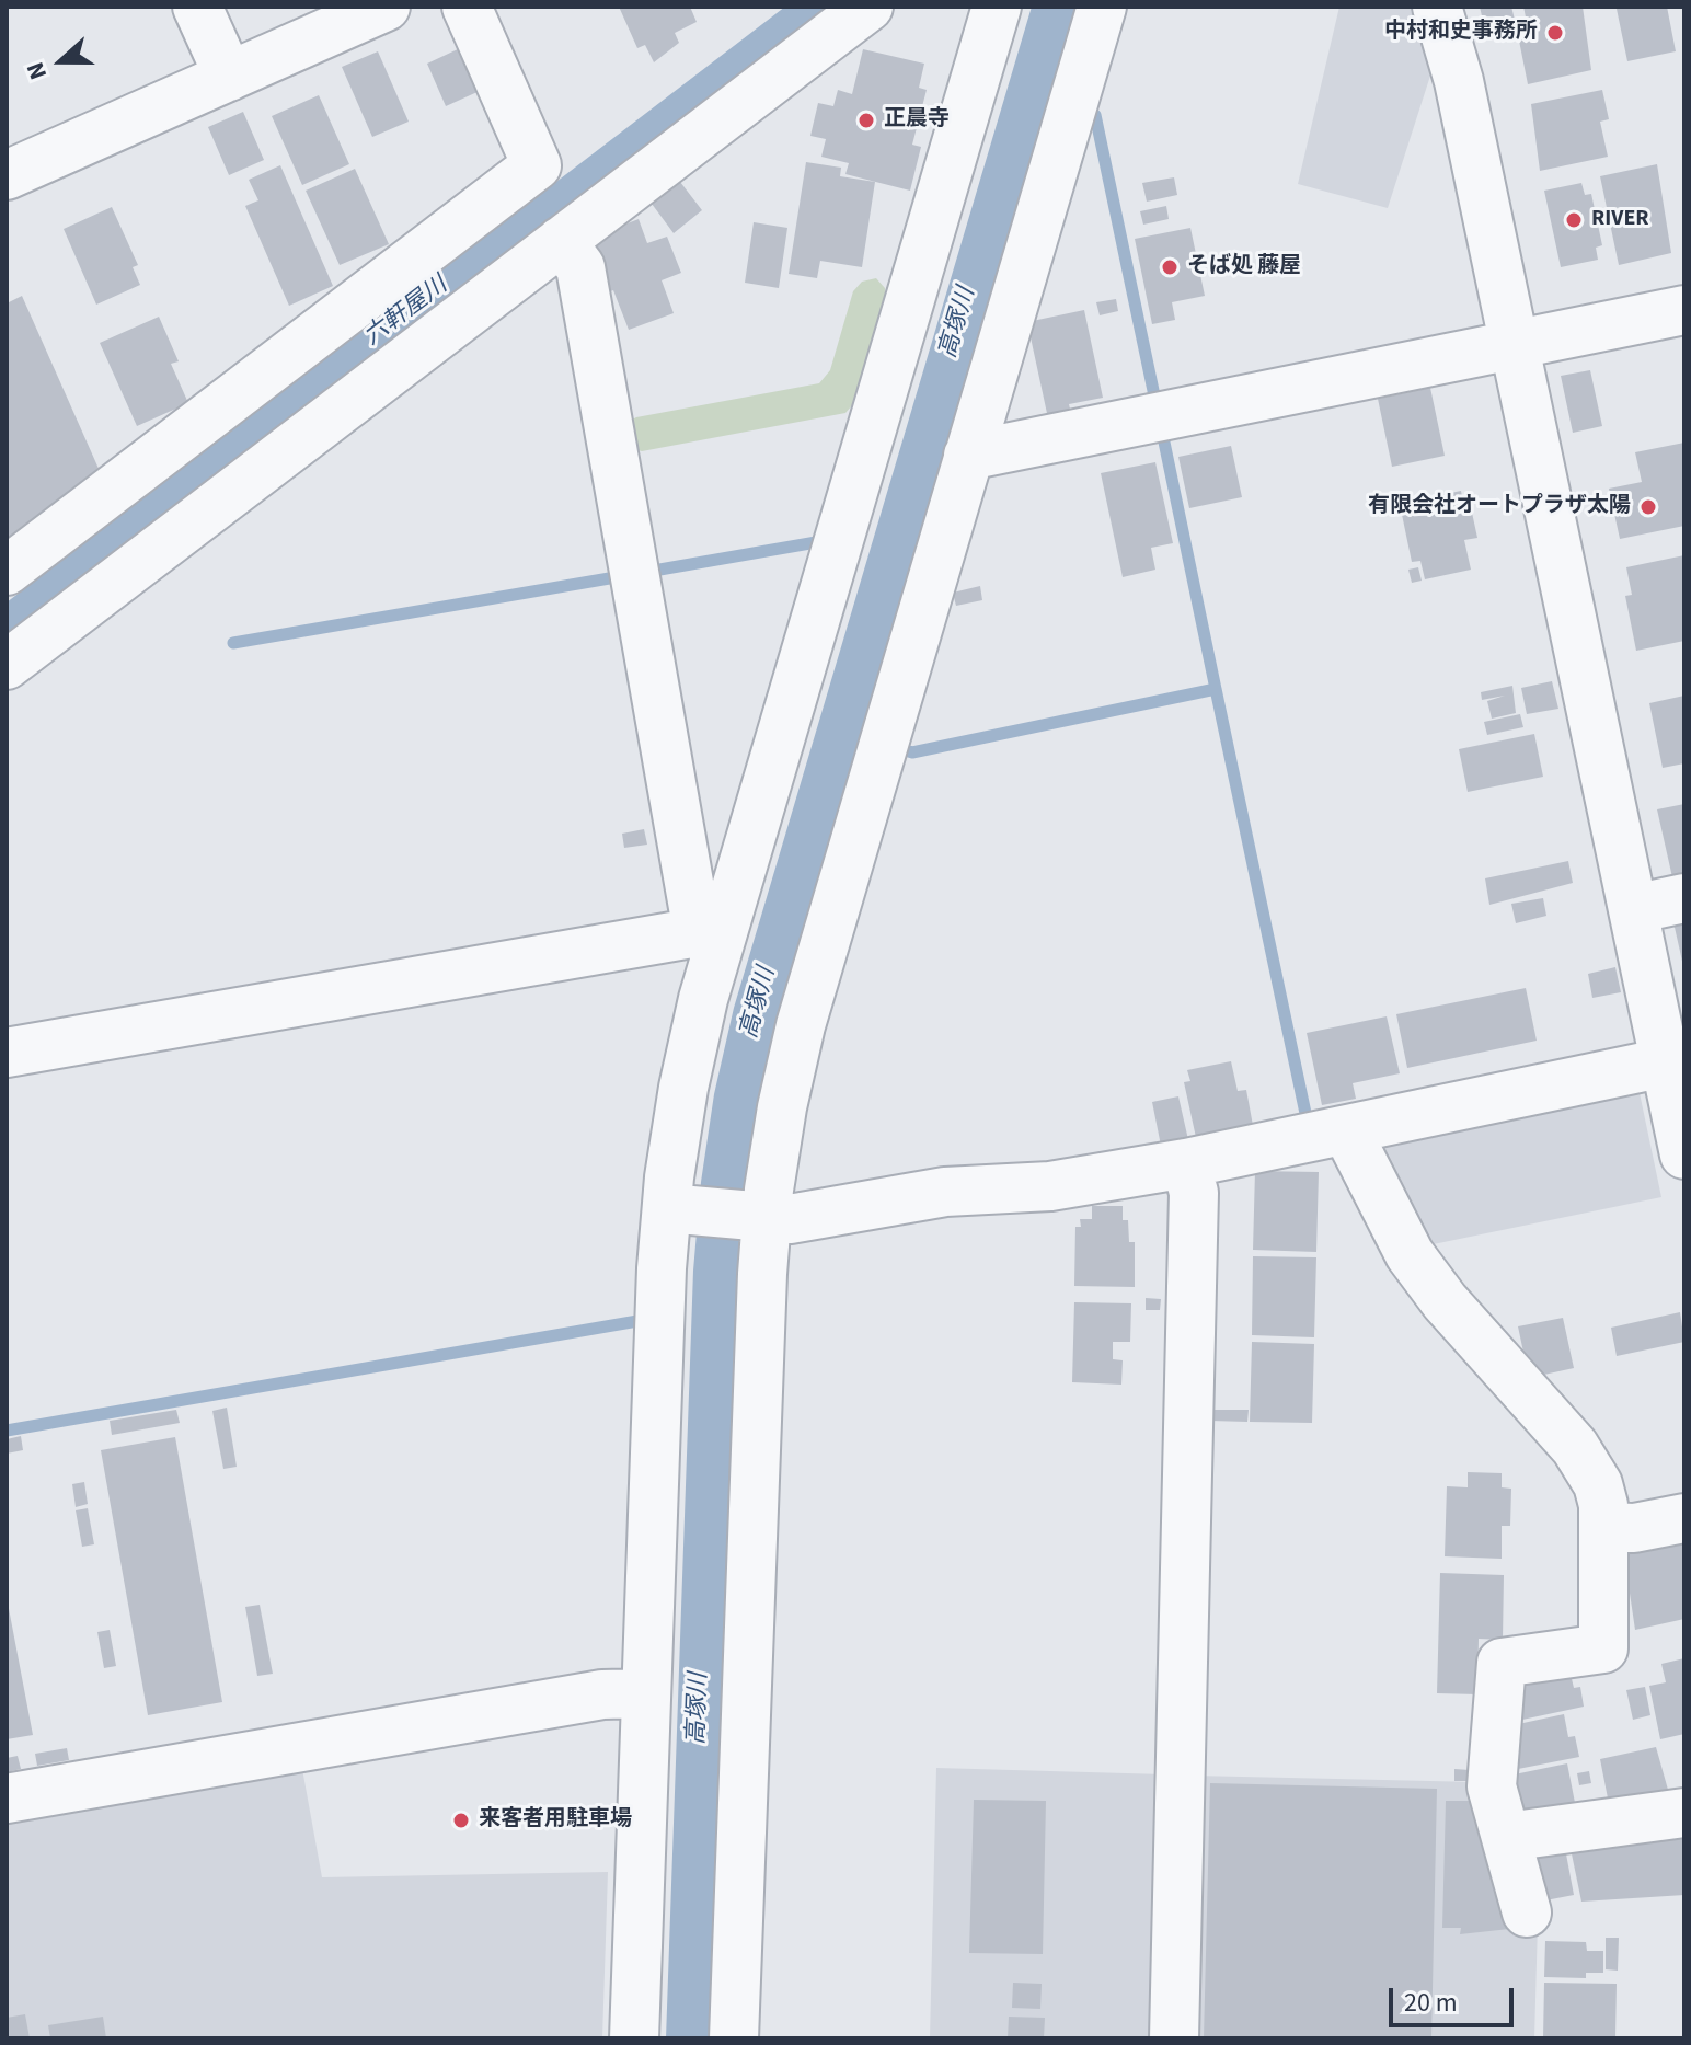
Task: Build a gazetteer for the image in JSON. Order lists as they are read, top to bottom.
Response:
{
  "water": ["六軒屋川", "高塚川"],
  "places": [
    "中村和史事務所",
    "正晨寺",
    "RIVER",
    "そば処 藤屋",
    "有限会社オートプラザ太陽",
    "来客者用駐車場"
  ],
  "scale_bar": "20 m",
  "north": "left"
}
